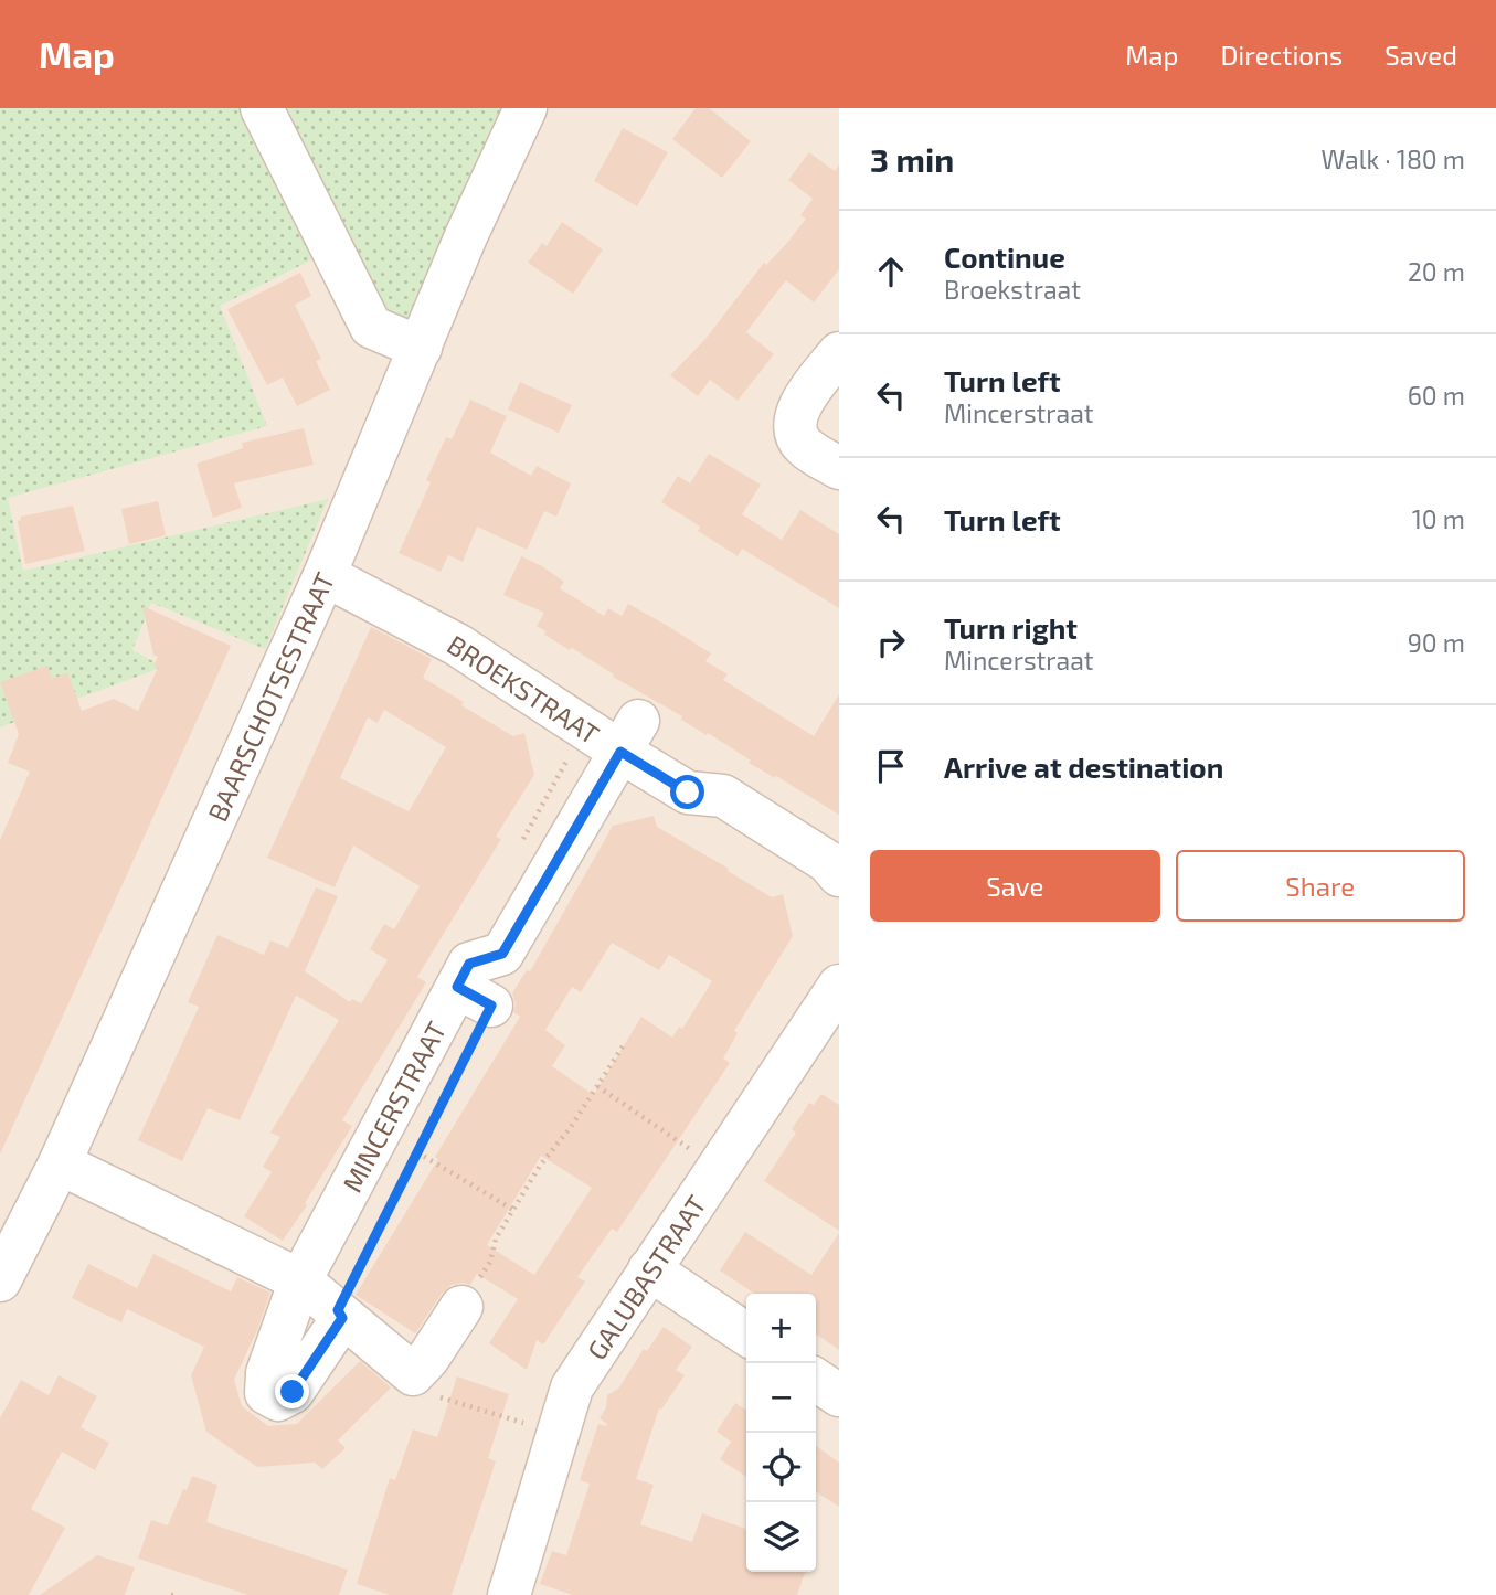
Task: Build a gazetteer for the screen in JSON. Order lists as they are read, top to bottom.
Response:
{
  "streets": {
    "street": [
      "BROEKSTRAAT",
      "BAARSCHOTSESTRAAT",
      "MINCERSTRAAT",
      "GALUBASTRAAT"
    ]
  },
  "crossings": [
    ["BROEKSTRAAT", "BAARSCHOTSESTRAAT"],
    ["BROEKSTRAAT", "MINCERSTRAAT"]
  ],
  "page": {
    "header": "Map",
    "nav": ["Map", "Directions", "Saved"],
    "heading": ["3 min", "Walk · 180 m"],
    "list": [
      ["Continue", "Broekstraat", "20 m"],
      ["Turn left", "Mincerstraat", "60 m"],
      ["Turn left", "10 m"],
      ["Turn right", "Mincerstraat", "90 m"],
      "Arrive at destination"
    ],
    "buttons": ["Save", "Share"],
    "map_buttons": ["+", "−"]
  }
}
